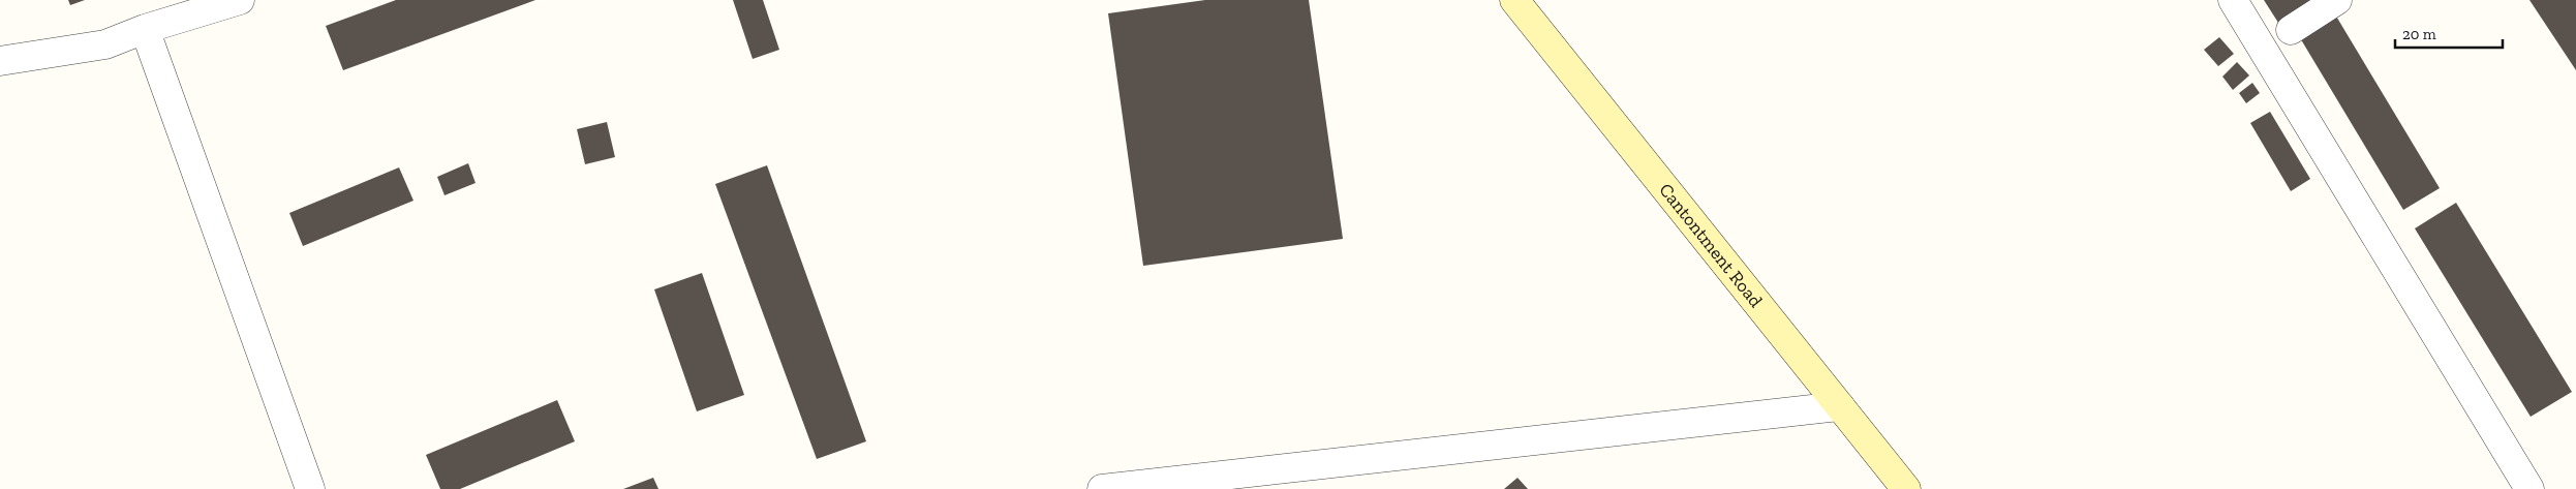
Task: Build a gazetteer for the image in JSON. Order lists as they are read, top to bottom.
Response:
{
  "streets": {
    "street": ["Cantontment Road"]
  },
  "scale_bar": "20 m"
}
